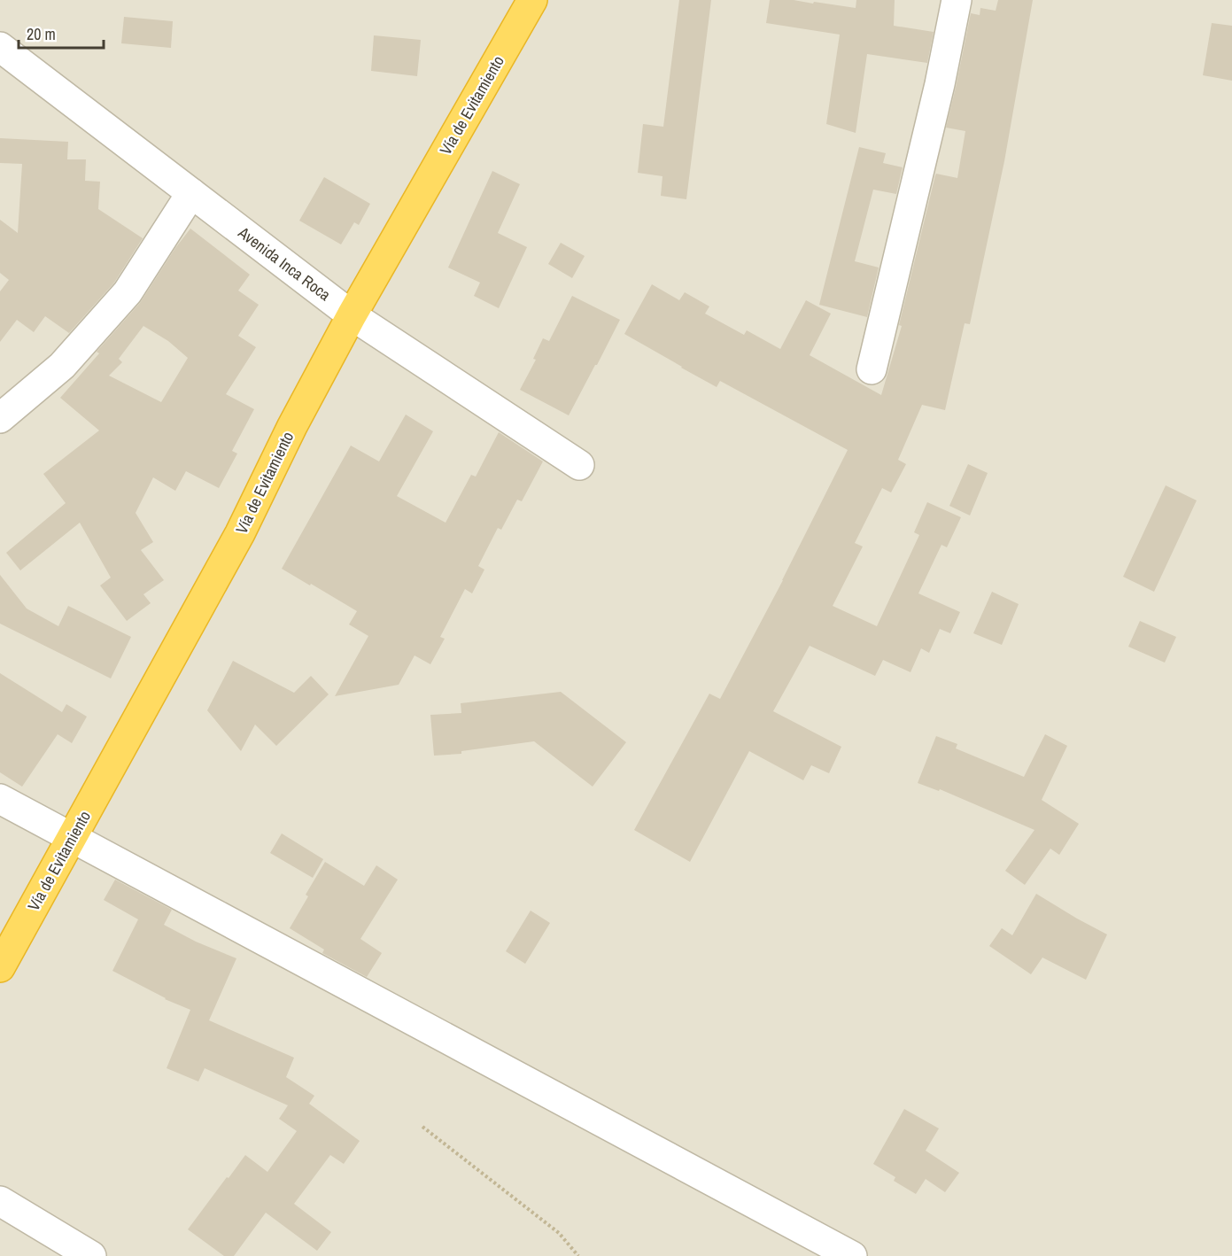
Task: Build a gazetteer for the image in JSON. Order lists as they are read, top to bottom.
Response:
{
  "streets": {
    "highway": ["Vía de Evitamiento"],
    "street": ["Avenida Inca Roca"]
  },
  "crossings": [
    ["Vía de Evitamiento", "Avenida Inca Roca"]
  ],
  "scale_bar": "20 m"
}
